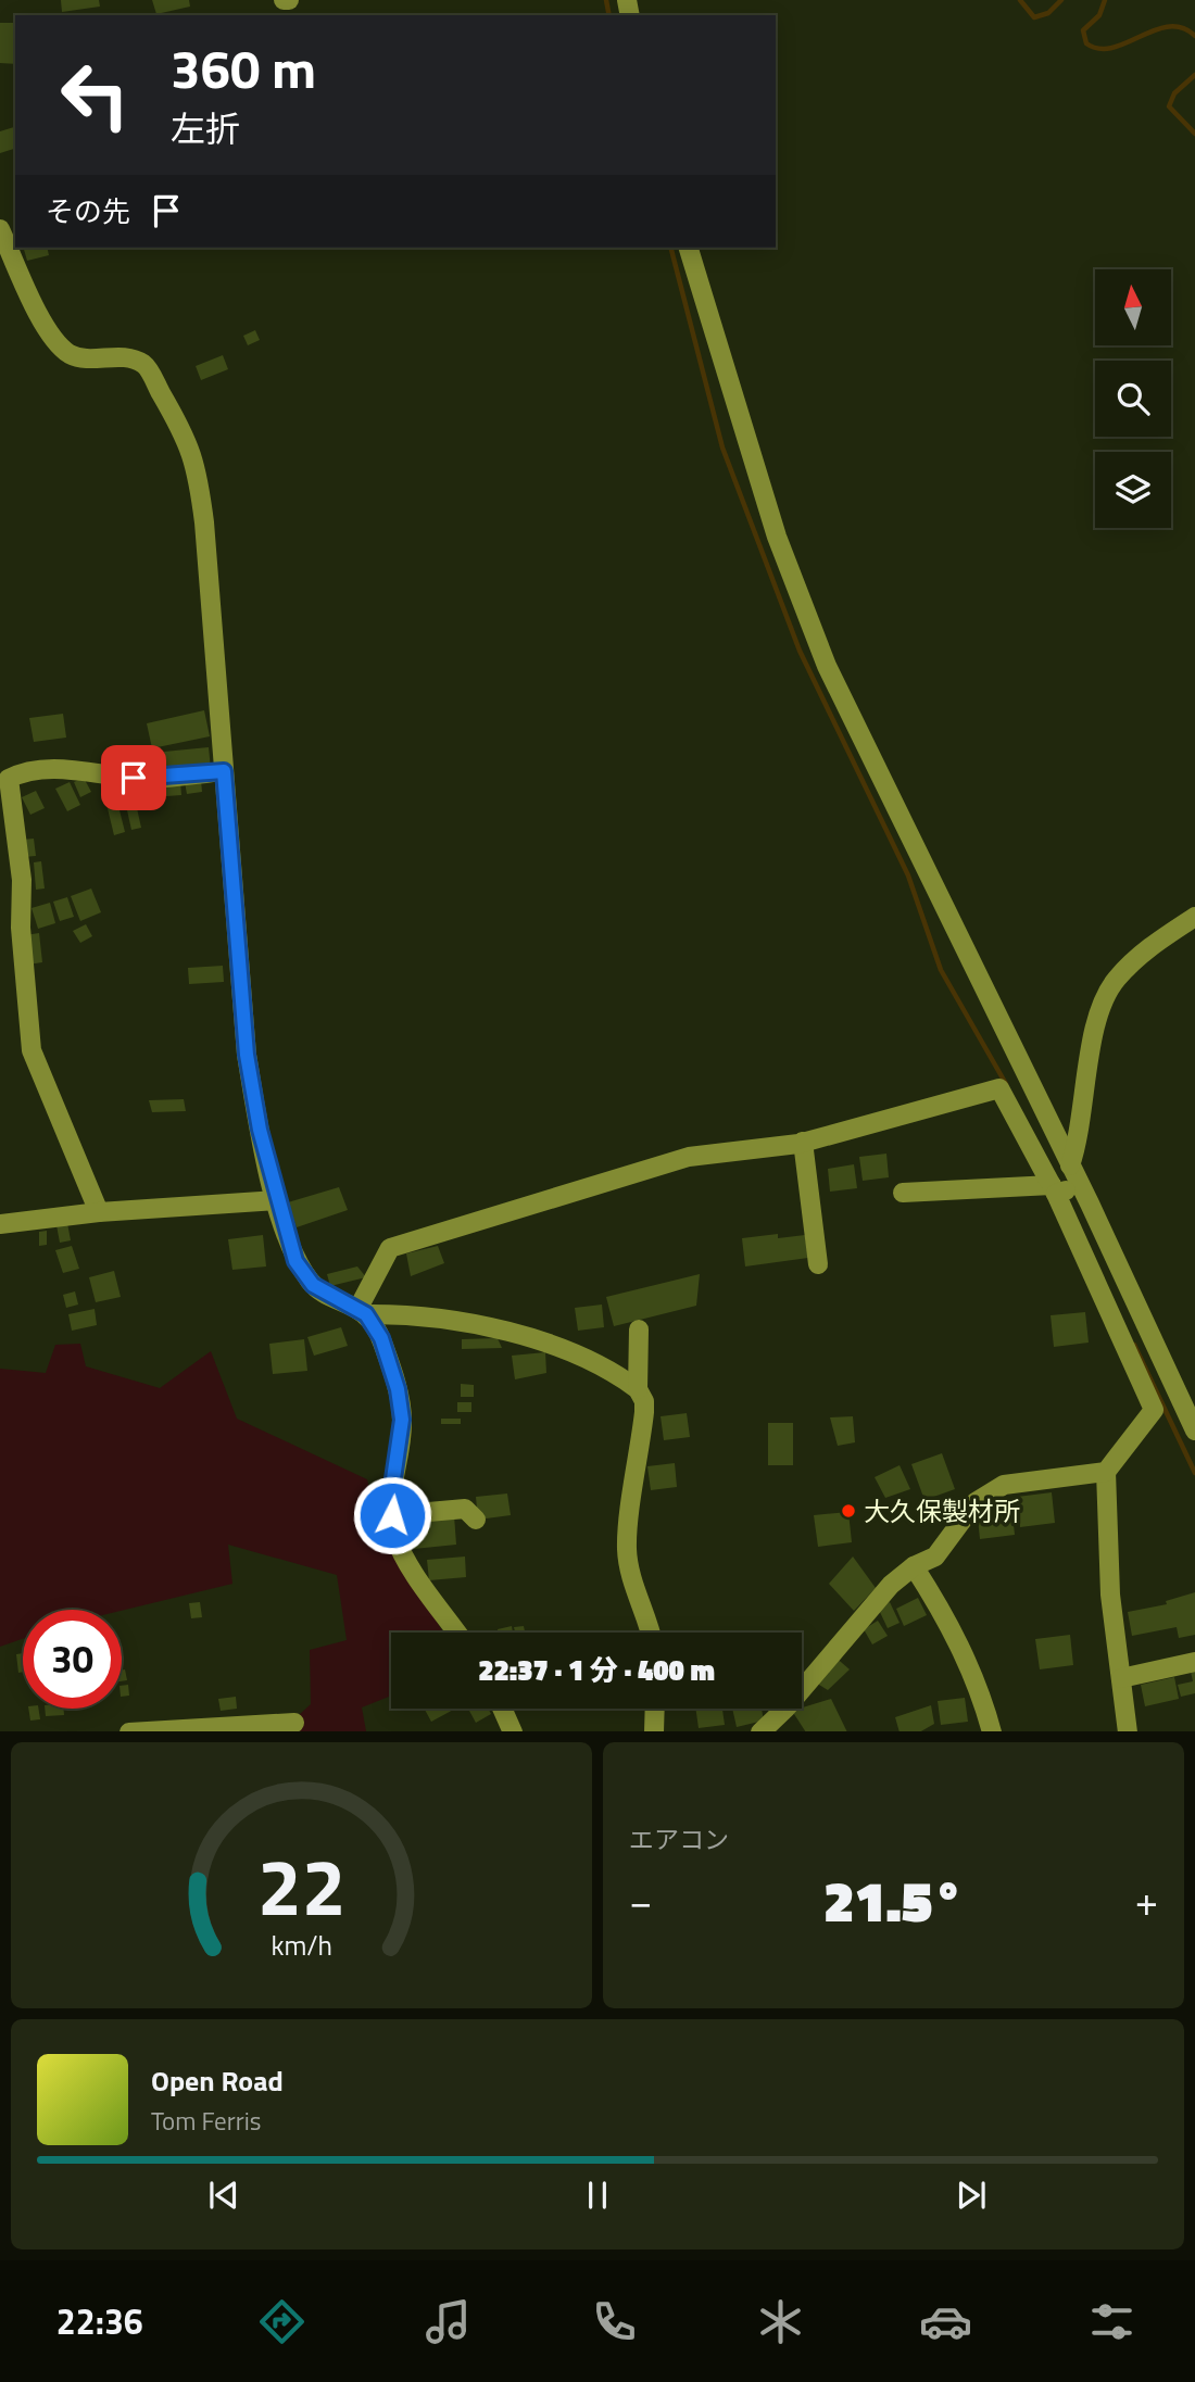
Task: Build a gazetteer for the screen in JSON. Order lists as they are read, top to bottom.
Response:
{
  "places": ["大久保製材所"],
  "north": "top",
  "page": {
    "turn": ["360 m", "左折"],
    "then": "その先",
    "limit": "30",
    "trip": "22:37 · 1 分 · 400 m",
    "tile": "エアコン",
    "heat": ["−", "21.5°", "+"],
    "song": ["Open Road", "Tom Ferris"],
    "tabs": "22:36",
    "gauge": ["22", "km/h"]
  }
}
